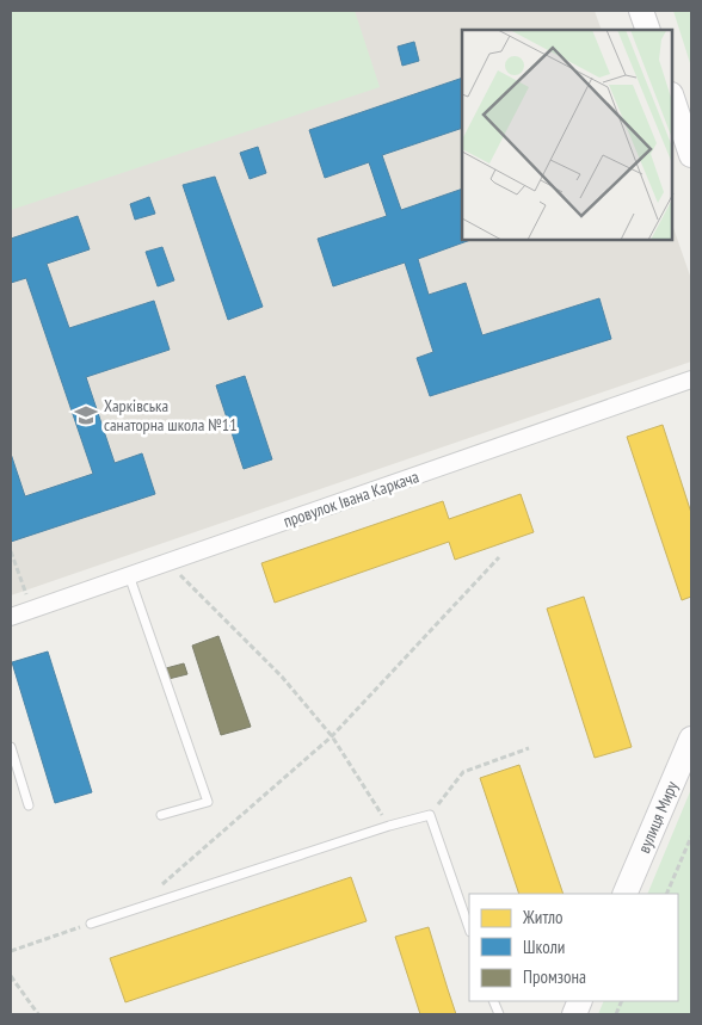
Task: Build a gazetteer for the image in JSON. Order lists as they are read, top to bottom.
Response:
{
  "streets": {
    "street": ["провулок Івана Каркача", "вулиця Миру"]
  },
  "places": {
    "school or university": ["Харківська санаторна школа №11"]
  },
  "legend": ["Житло", "Школи", "Промзона"]
}
